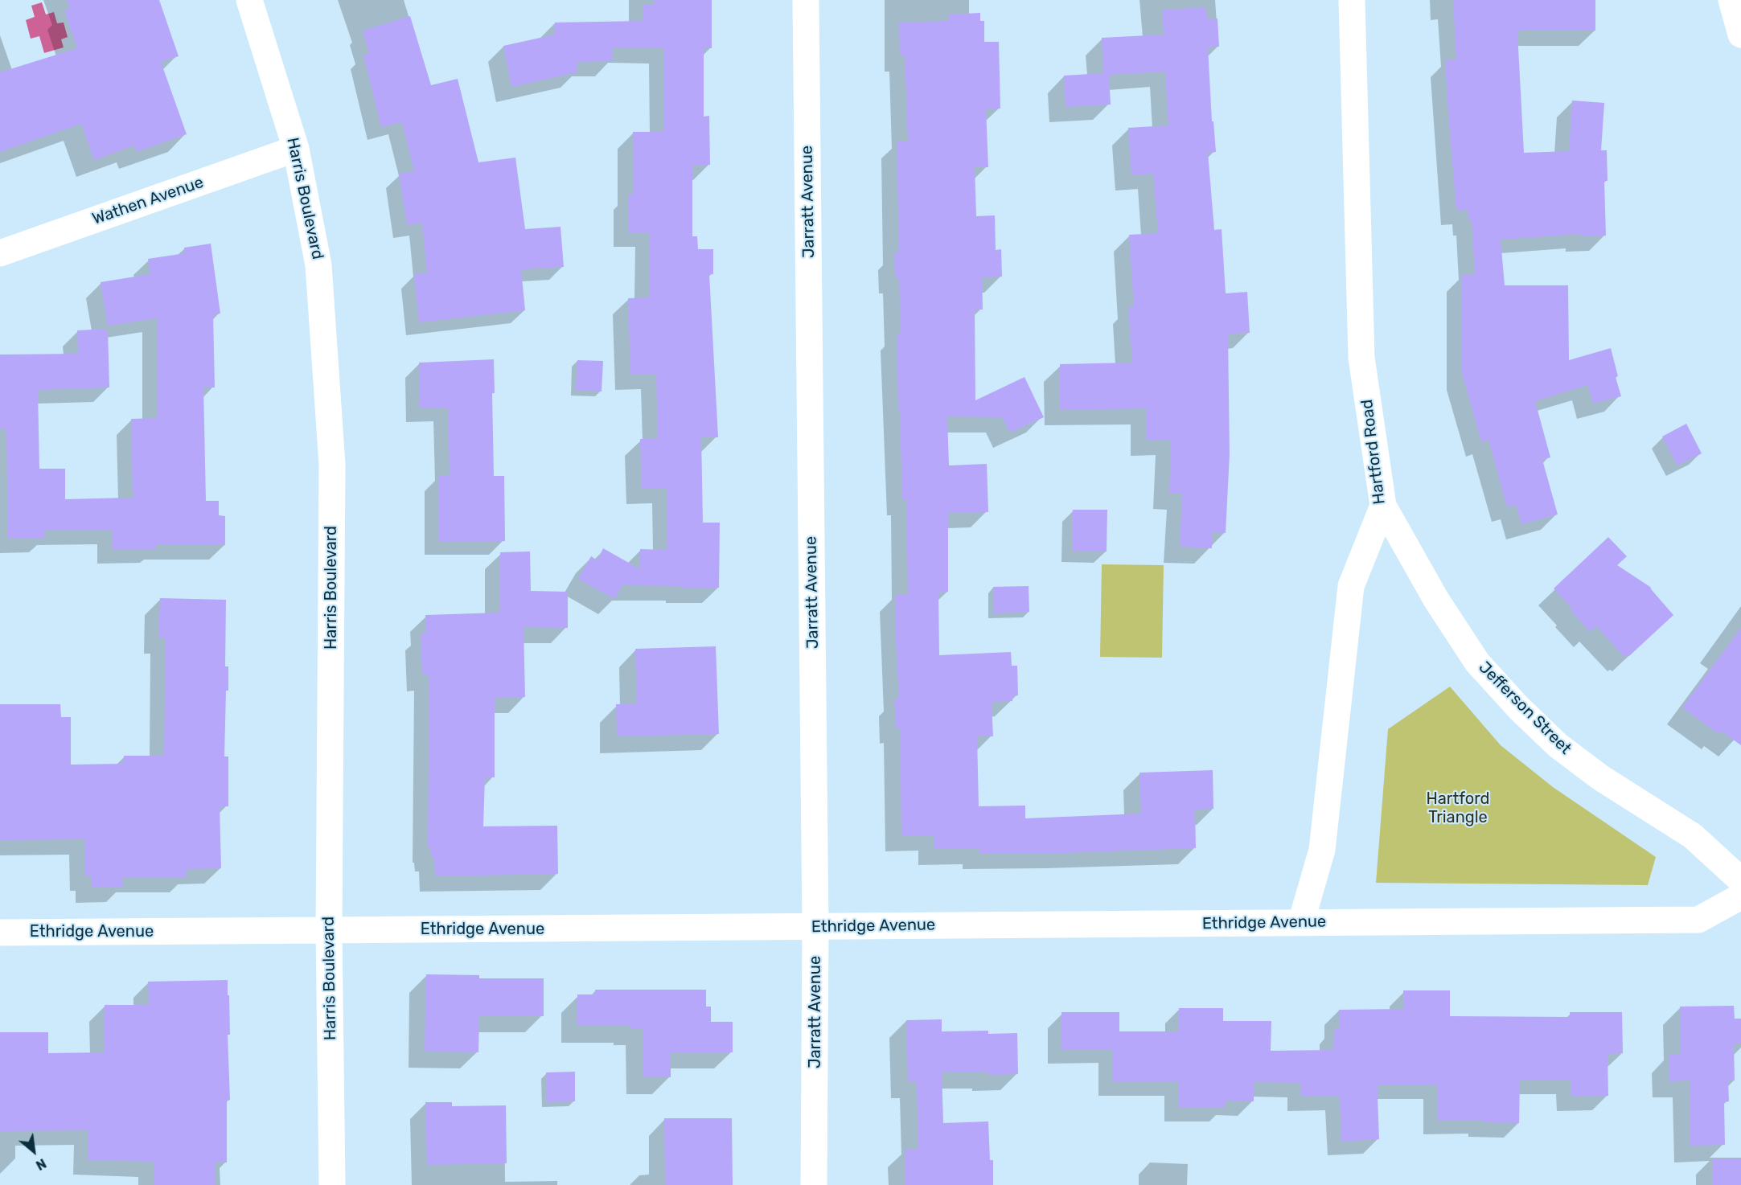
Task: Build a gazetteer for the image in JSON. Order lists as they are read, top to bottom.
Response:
{
  "streets": {
    "main road": [
      "Harris Boulevard",
      "Wathen Avenue",
      "Jarratt Avenue",
      "Hartford Road",
      "Jefferson Street",
      "Ethridge Avenue"
    ]
  },
  "crossings": [
    ["Harris Boulevard", "Wathen Avenue"],
    ["Harris Boulevard", "Ethridge Avenue"],
    ["Jarratt Avenue", "Ethridge Avenue"],
    ["Hartford Road", "Jefferson Street"],
    ["Hartford Road", "Ethridge Avenue"]
  ],
  "parks": ["Hartford Triangle"],
  "north": "bottom right"
}
